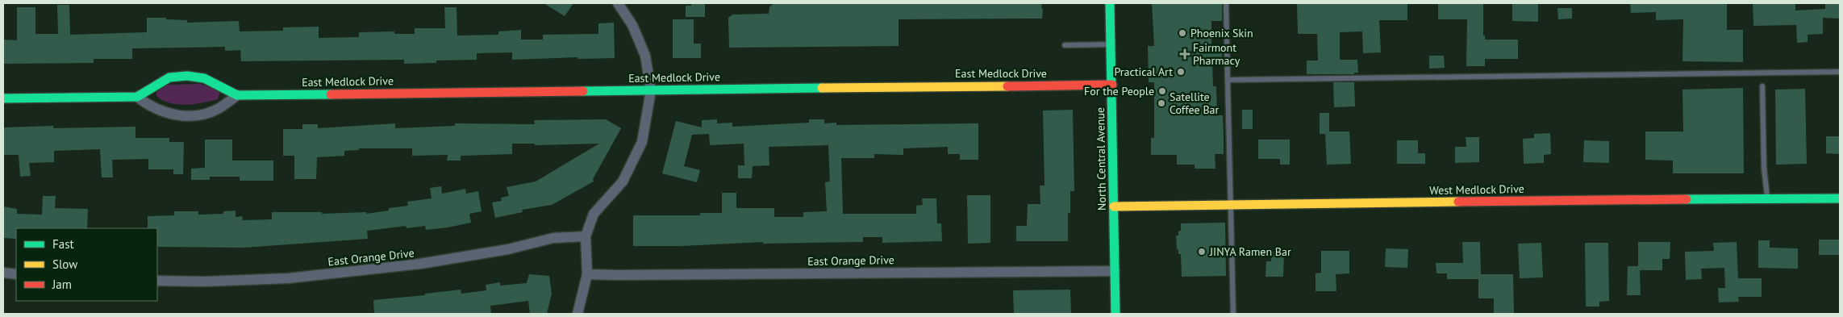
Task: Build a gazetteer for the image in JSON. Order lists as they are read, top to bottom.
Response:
{
  "streets": {
    "street": [
      "East Medlock Drive",
      "North Central Avenue",
      "West Medlock Drive",
      "East Orange Drive"
    ]
  },
  "crossings": [
    ["East Medlock Drive", "North Central Avenue"],
    ["North Central Avenue", "West Medlock Drive"],
    ["North Central Avenue", "East Orange Drive"]
  ],
  "places": {
    "other": [
      "Phoenix Skin",
      "Practical Art",
      "For the People",
      "Satellite Coffee Bar",
      "JINYA Ramen Bar"
    ],
    "health": ["Fairmont Pharmacy"]
  },
  "legend": ["Fast", "Slow", "Jam"]
}
